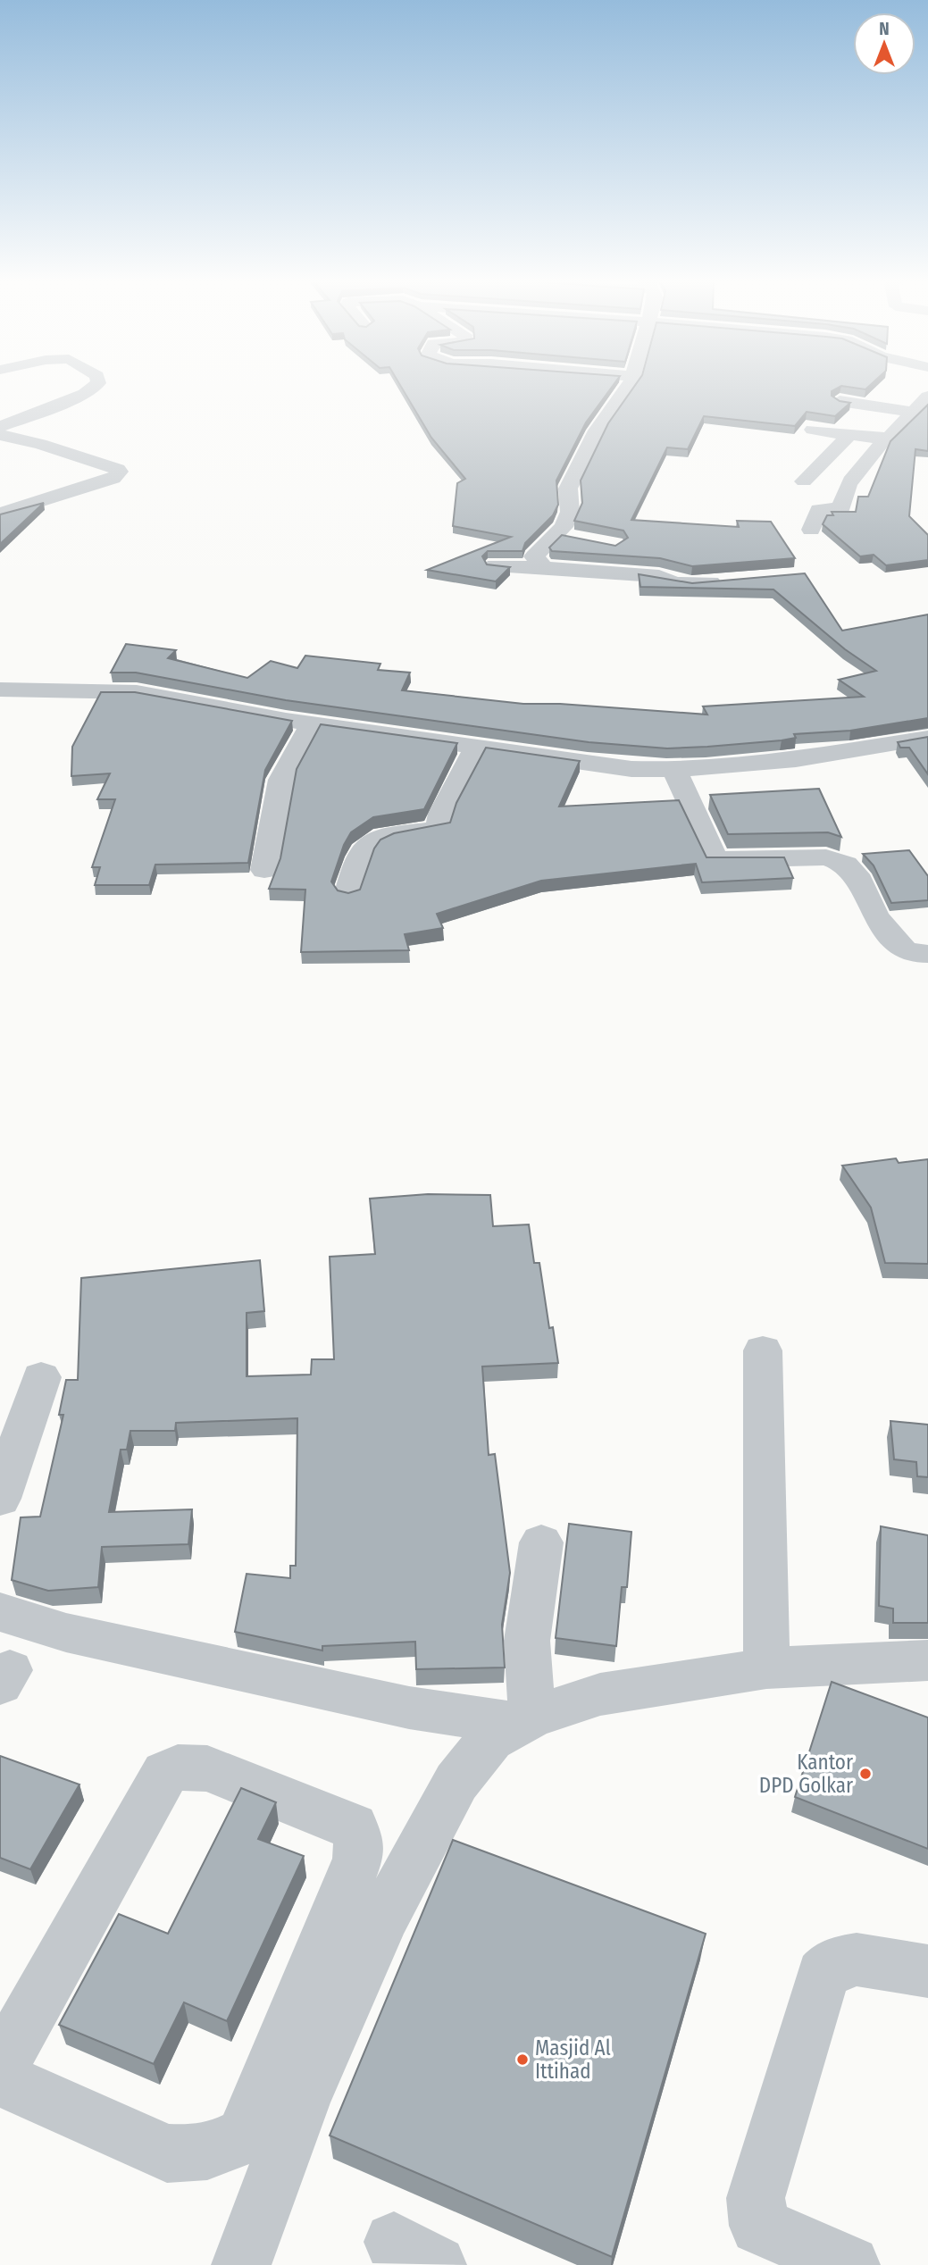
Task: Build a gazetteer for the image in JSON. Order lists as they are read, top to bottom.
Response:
{
  "places": ["Kantor DPD Golkar", "Masjid Al Ittihad"],
  "north": "top"
}
